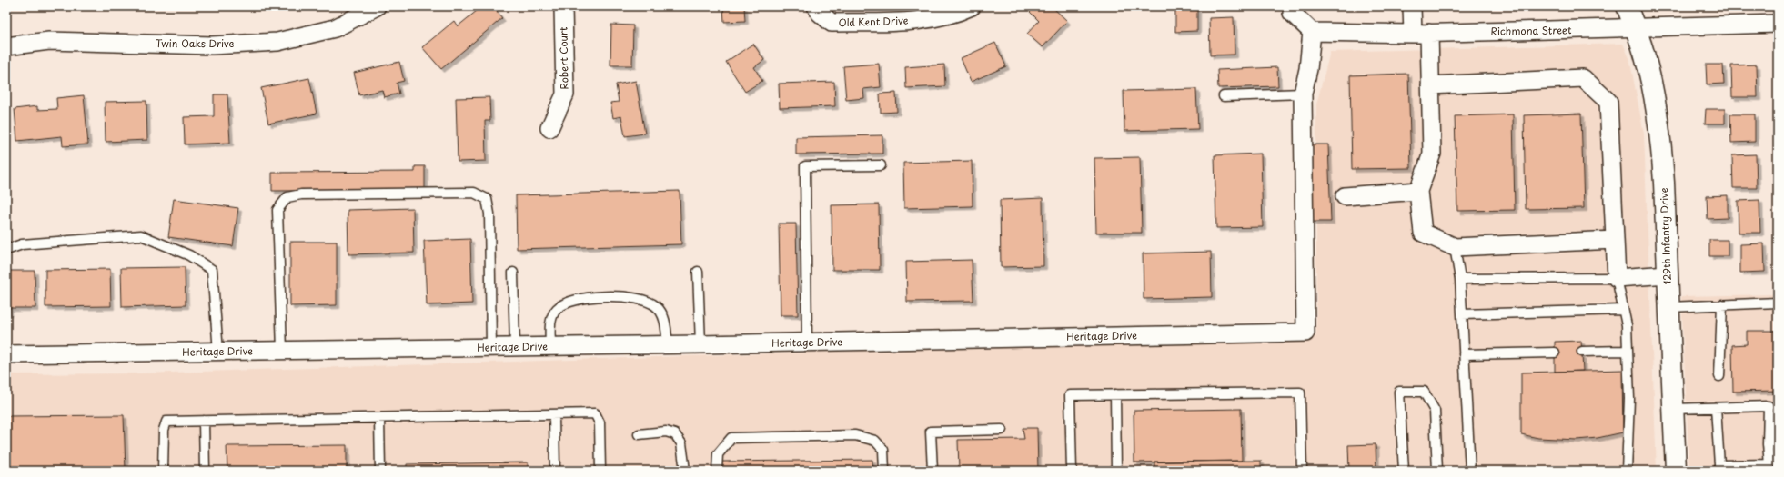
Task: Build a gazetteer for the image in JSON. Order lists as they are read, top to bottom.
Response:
{
  "streets": {
    "street": [
      "Old Kent Drive",
      "Richmond Street",
      "Twin Oaks Drive",
      "Robert Court",
      "129th Infantry Drive",
      "Heritage Drive"
    ]
  },
  "crossings": [
    ["Richmond Street", "129th Infantry Drive"],
    ["Richmond Street", "Heritage Drive"]
  ]
}
